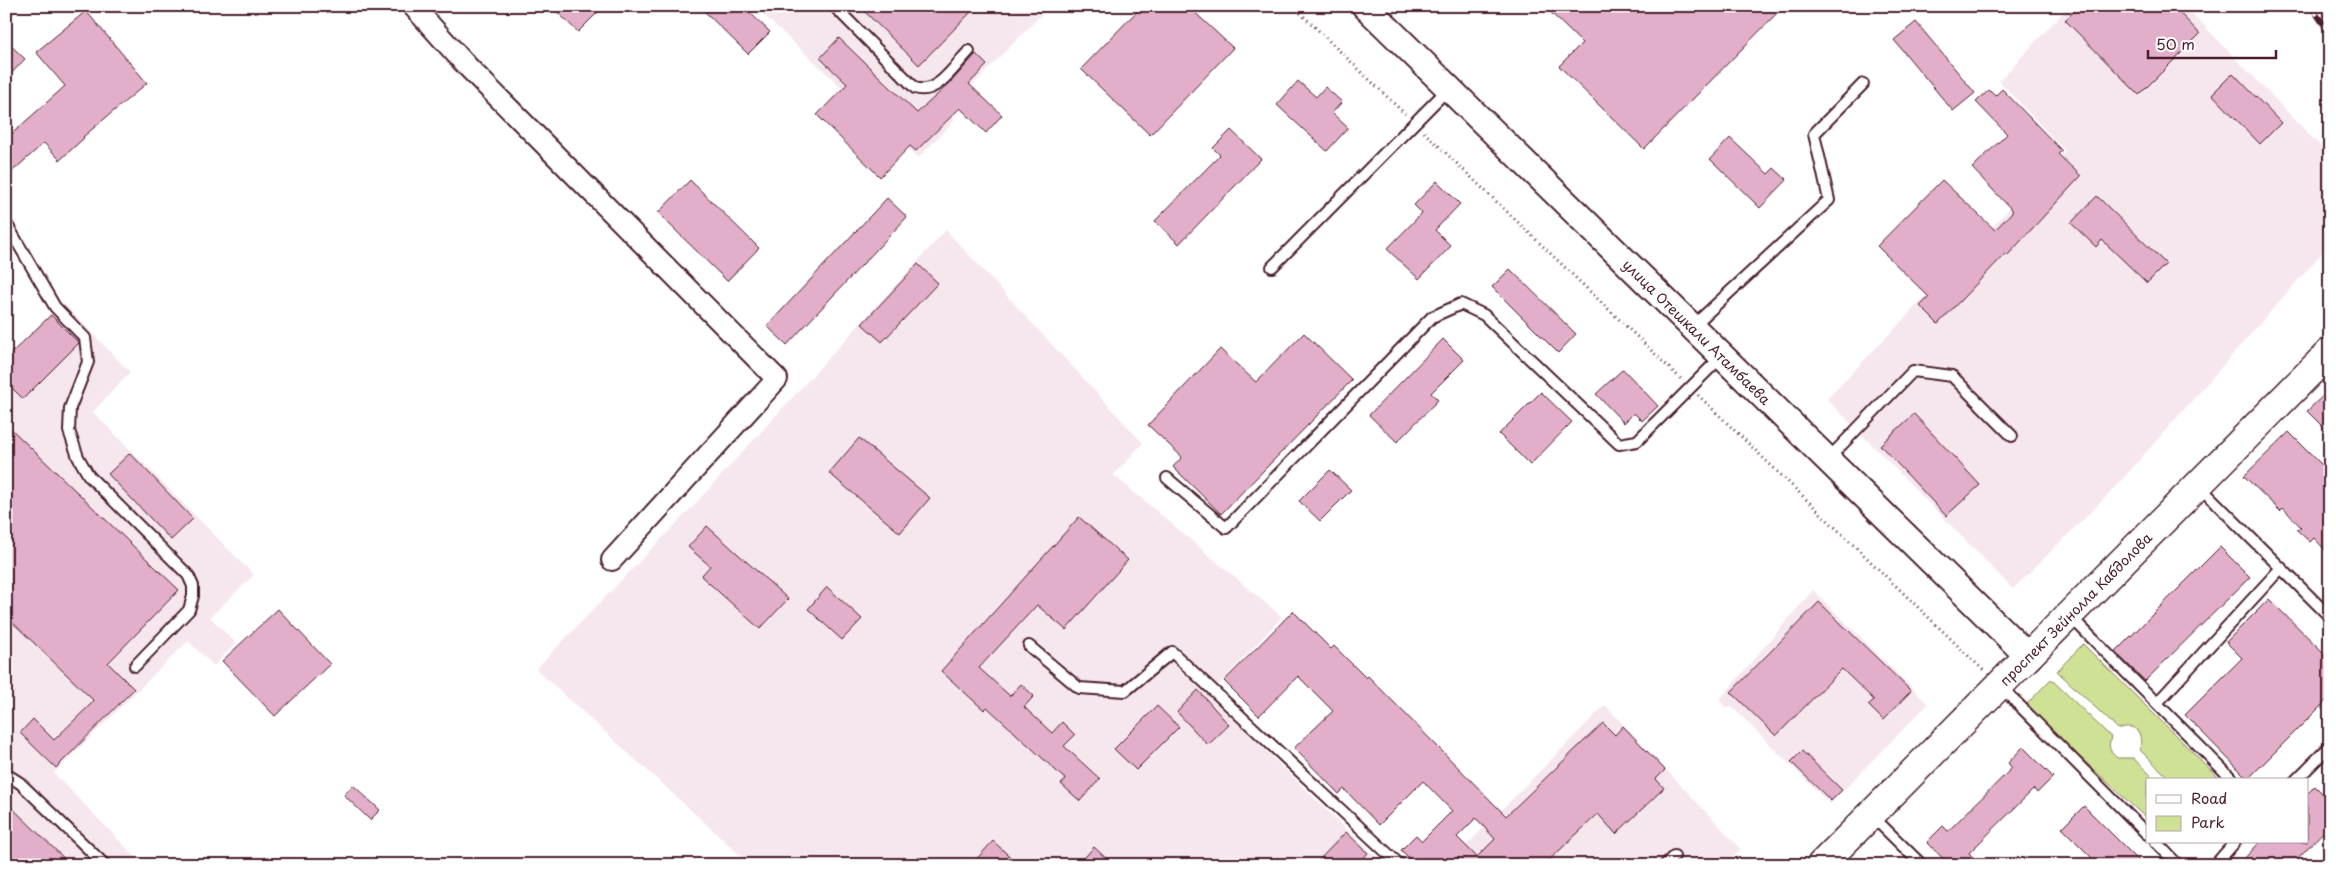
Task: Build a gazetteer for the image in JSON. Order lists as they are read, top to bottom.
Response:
{
  "streets": {
    "main road": ["проспект Зейнолла Кабдолова"],
    "street": ["улица Отешкали Атамбаева"]
  },
  "crossings": [
    ["улица Отешкали Атамбаева", "проспект Зейнолла Кабдолова"]
  ],
  "legend": ["Road", "Park"],
  "scale_bar": "50 m"
}
